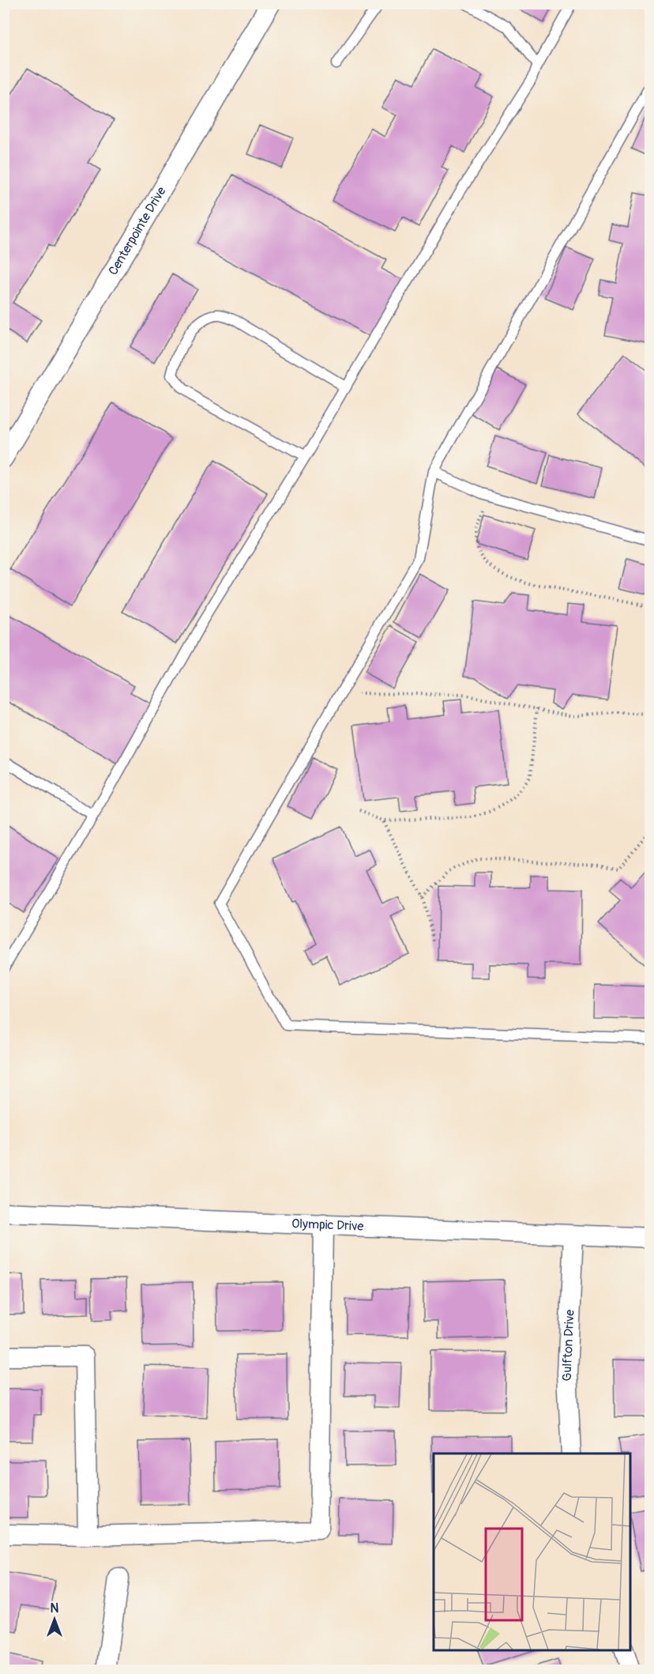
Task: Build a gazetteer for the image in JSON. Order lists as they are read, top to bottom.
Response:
{
  "streets": {
    "street": ["Centerpointe Drive", "Olympic Drive", "Gulfton Drive"]
  },
  "crossings": [
    ["Olympic Drive", "Gulfton Drive"]
  ],
  "north": "top"
}
